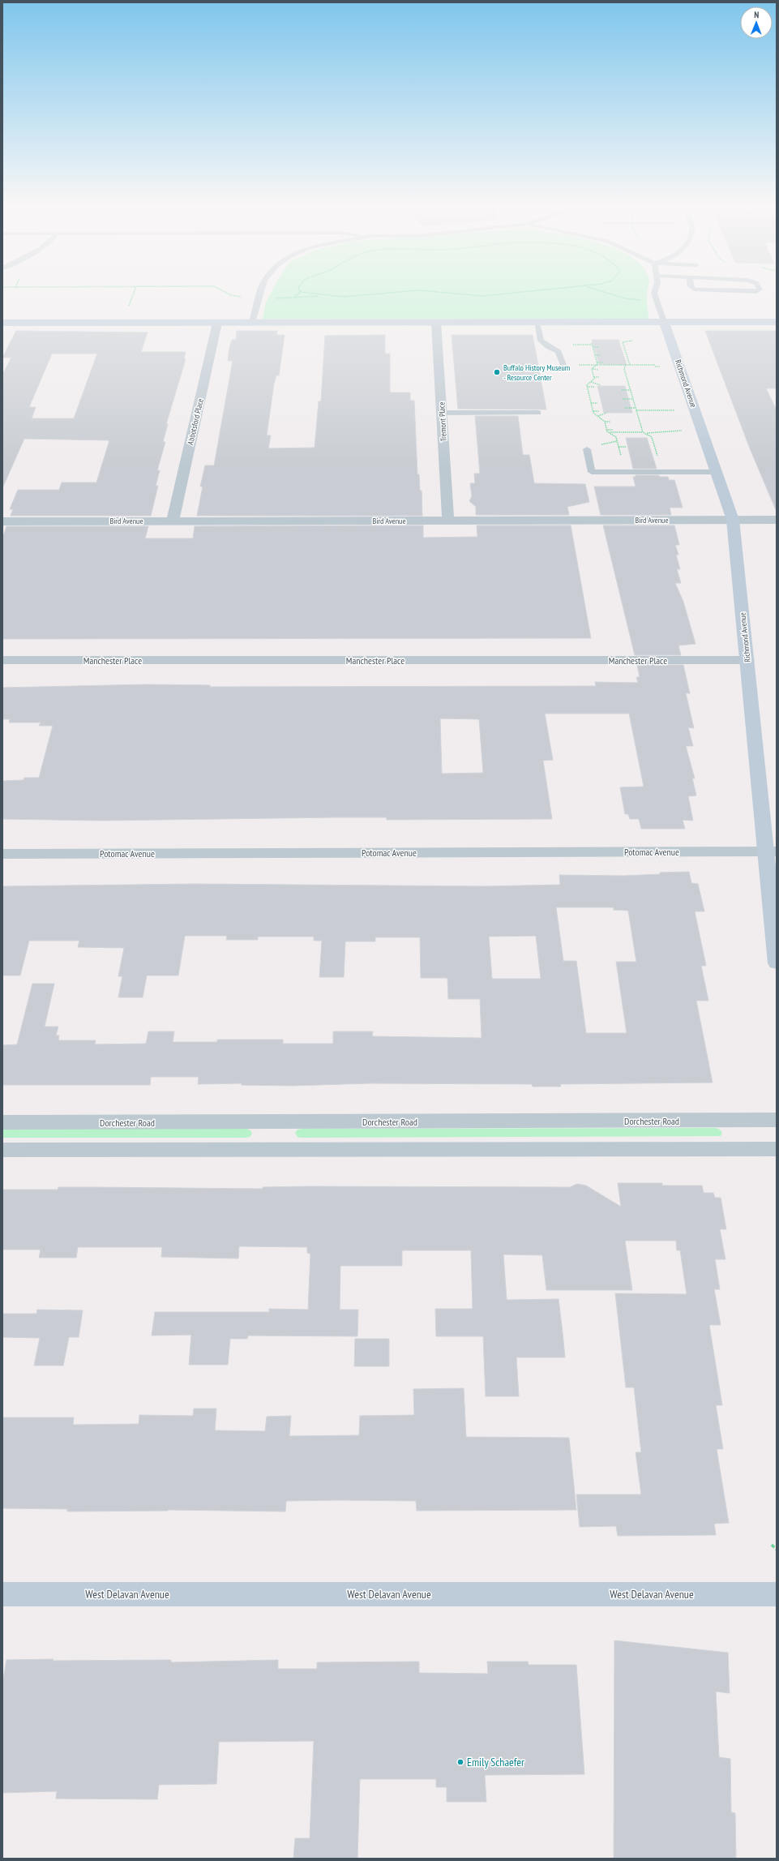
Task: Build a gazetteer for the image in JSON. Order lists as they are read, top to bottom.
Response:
{
  "streets": {
    "street": [
      "Richmond Avenue",
      "Abbotsford Place",
      "Tremont Place",
      "Bird Avenue",
      "Manchester Place",
      "Potomac Avenue",
      "Dorchester Road",
      "West Delavan Avenue"
    ]
  },
  "crossings": [
    ["Richmond Avenue", "Bird Avenue"],
    ["Richmond Avenue", "Manchester Place"],
    ["Richmond Avenue", "Potomac Avenue"],
    ["Abbotsford Place", "Bird Avenue"],
    ["Tremont Place", "Bird Avenue"]
  ],
  "places": ["Buffalo History Museum - Resource Center", "Emily Schaefer"],
  "north": "top"
}
